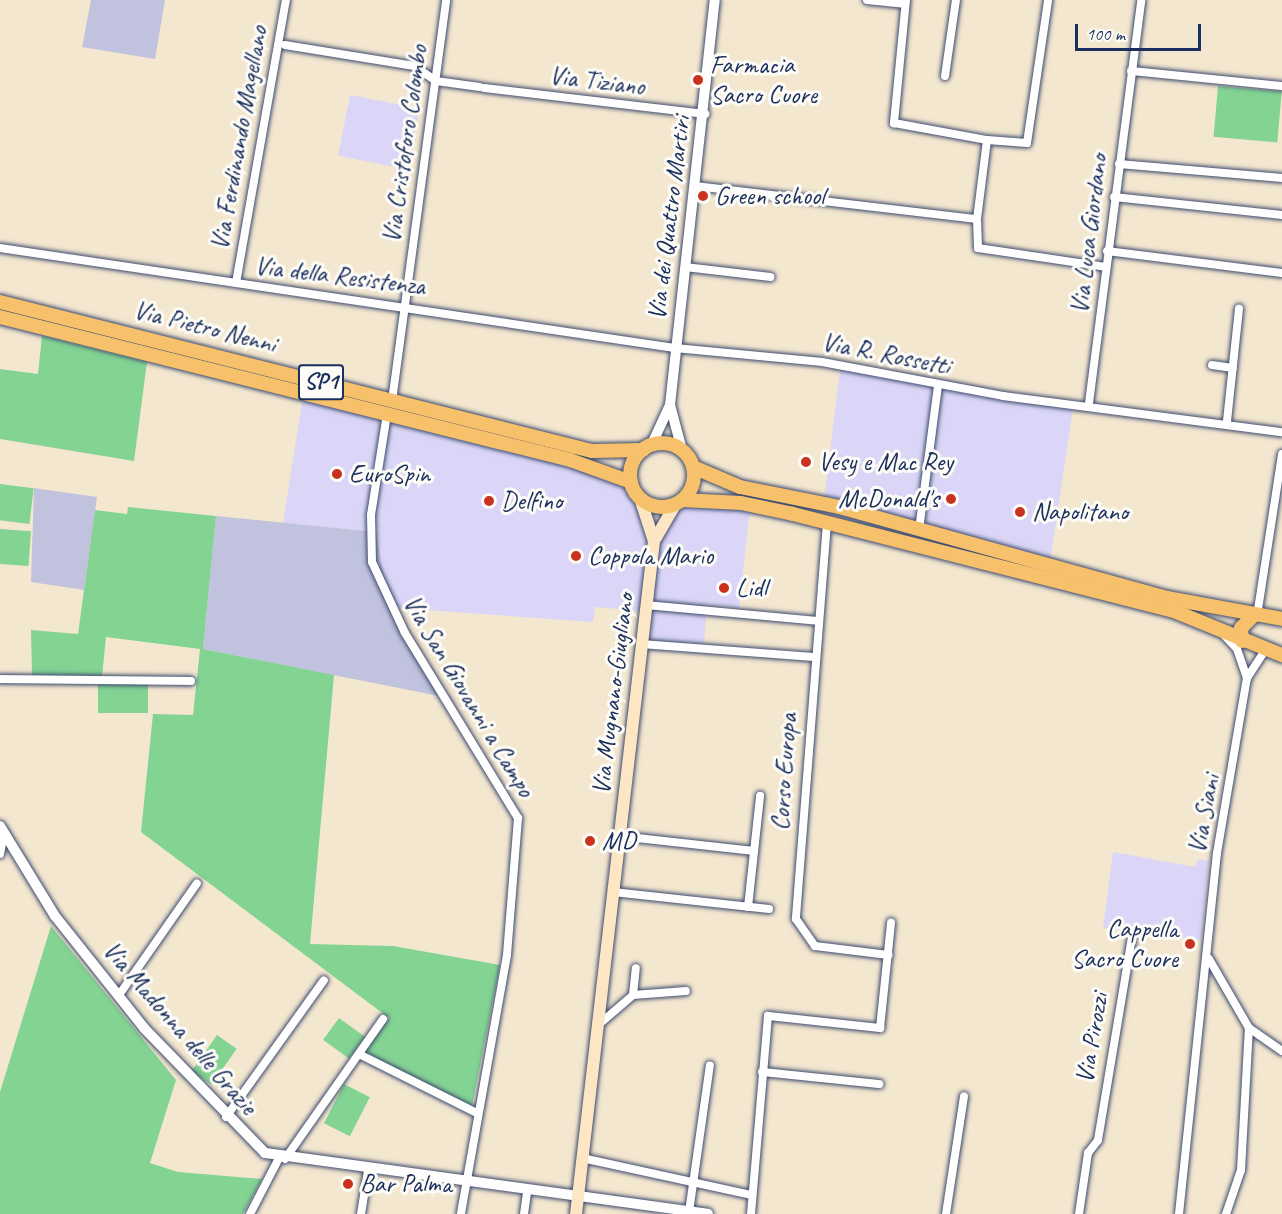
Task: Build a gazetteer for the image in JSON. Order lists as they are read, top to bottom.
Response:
{
  "streets": {
    "main road": ["Via Pietro Nenni", "SP1", "Via Mugnano-Giugliano"],
    "street": [
      "Via Tiziano",
      "Via Ferdinando Magellano",
      "Via Cristoforo Colombo",
      "Via dei Quattro Martiri",
      "Via Luca Giordano",
      "Via della Resistenza",
      "Via R. Rossetti",
      "Via San Giovanni a Campo",
      "Corso Europa",
      "Via Siani",
      "Via Madonna delle Grazie",
      "Via Pirozzi"
    ]
  },
  "crossings": [
    ["Via Tiziano", "Via Cristoforo Colombo"],
    ["Via Tiziano", "Via dei Quattro Martiri"],
    ["Via Ferdinando Magellano", "Via della Resistenza"],
    ["Via Cristoforo Colombo", "Via della Resistenza"],
    ["Via Cristoforo Colombo", "Via Pietro Nenni"],
    ["Via dei Quattro Martiri", "Via della Resistenza"],
    ["Via dei Quattro Martiri", "Via Pietro Nenni"],
    ["Via dei Quattro Martiri", "Via R. Rossetti"],
    ["Via dei Quattro Martiri", "Via Mugnano-Giugliano"],
    ["Via Luca Giordano", "Via R. Rossetti"],
    ["Via della Resistenza", "Via R. Rossetti"],
    ["Via Pietro Nenni", "Via Mugnano-Giugliano"],
    ["Via Pietro Nenni", "Via San Giovanni a Campo"],
    ["Via Mugnano-Giugliano", "Via Madonna delle Grazie"],
    ["Via San Giovanni a Campo", "Via Madonna delle Grazie"]
  ],
  "places": [
    "Farmacia Sacro Cuore",
    "Green school",
    "Vesy e Mac Rey",
    "EuroSpin",
    "McDonald's",
    "Delfino",
    "Napolitano",
    "Coppola Mario",
    "Lidl",
    "MD",
    "Cappella Sacro Cuore",
    "Bar Palma"
  ],
  "scale_bar": "100 m"
}
